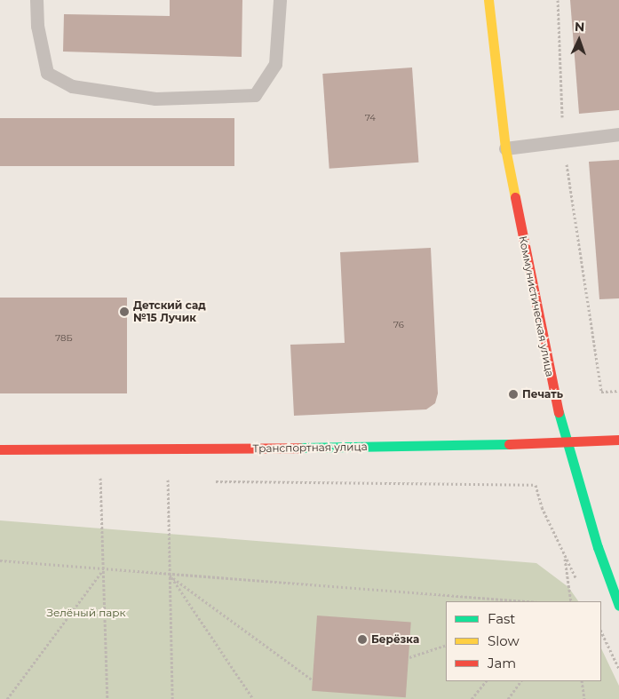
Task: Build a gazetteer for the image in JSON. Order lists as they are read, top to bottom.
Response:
{
  "streets": {
    "main road": ["Коммунистическая улица", "Транспортная улица"]
  },
  "crossings": [
    ["Коммунистическая улица", "Транспортная улица"]
  ],
  "parks": ["Зелёный парк"],
  "places": ["Детский сад №15 Лучик", "Печать", "Берёзка"],
  "house_numbers": ["74", "76", "78Б"],
  "legend": ["Fast", "Slow", "Jam"],
  "north": "top"
}
